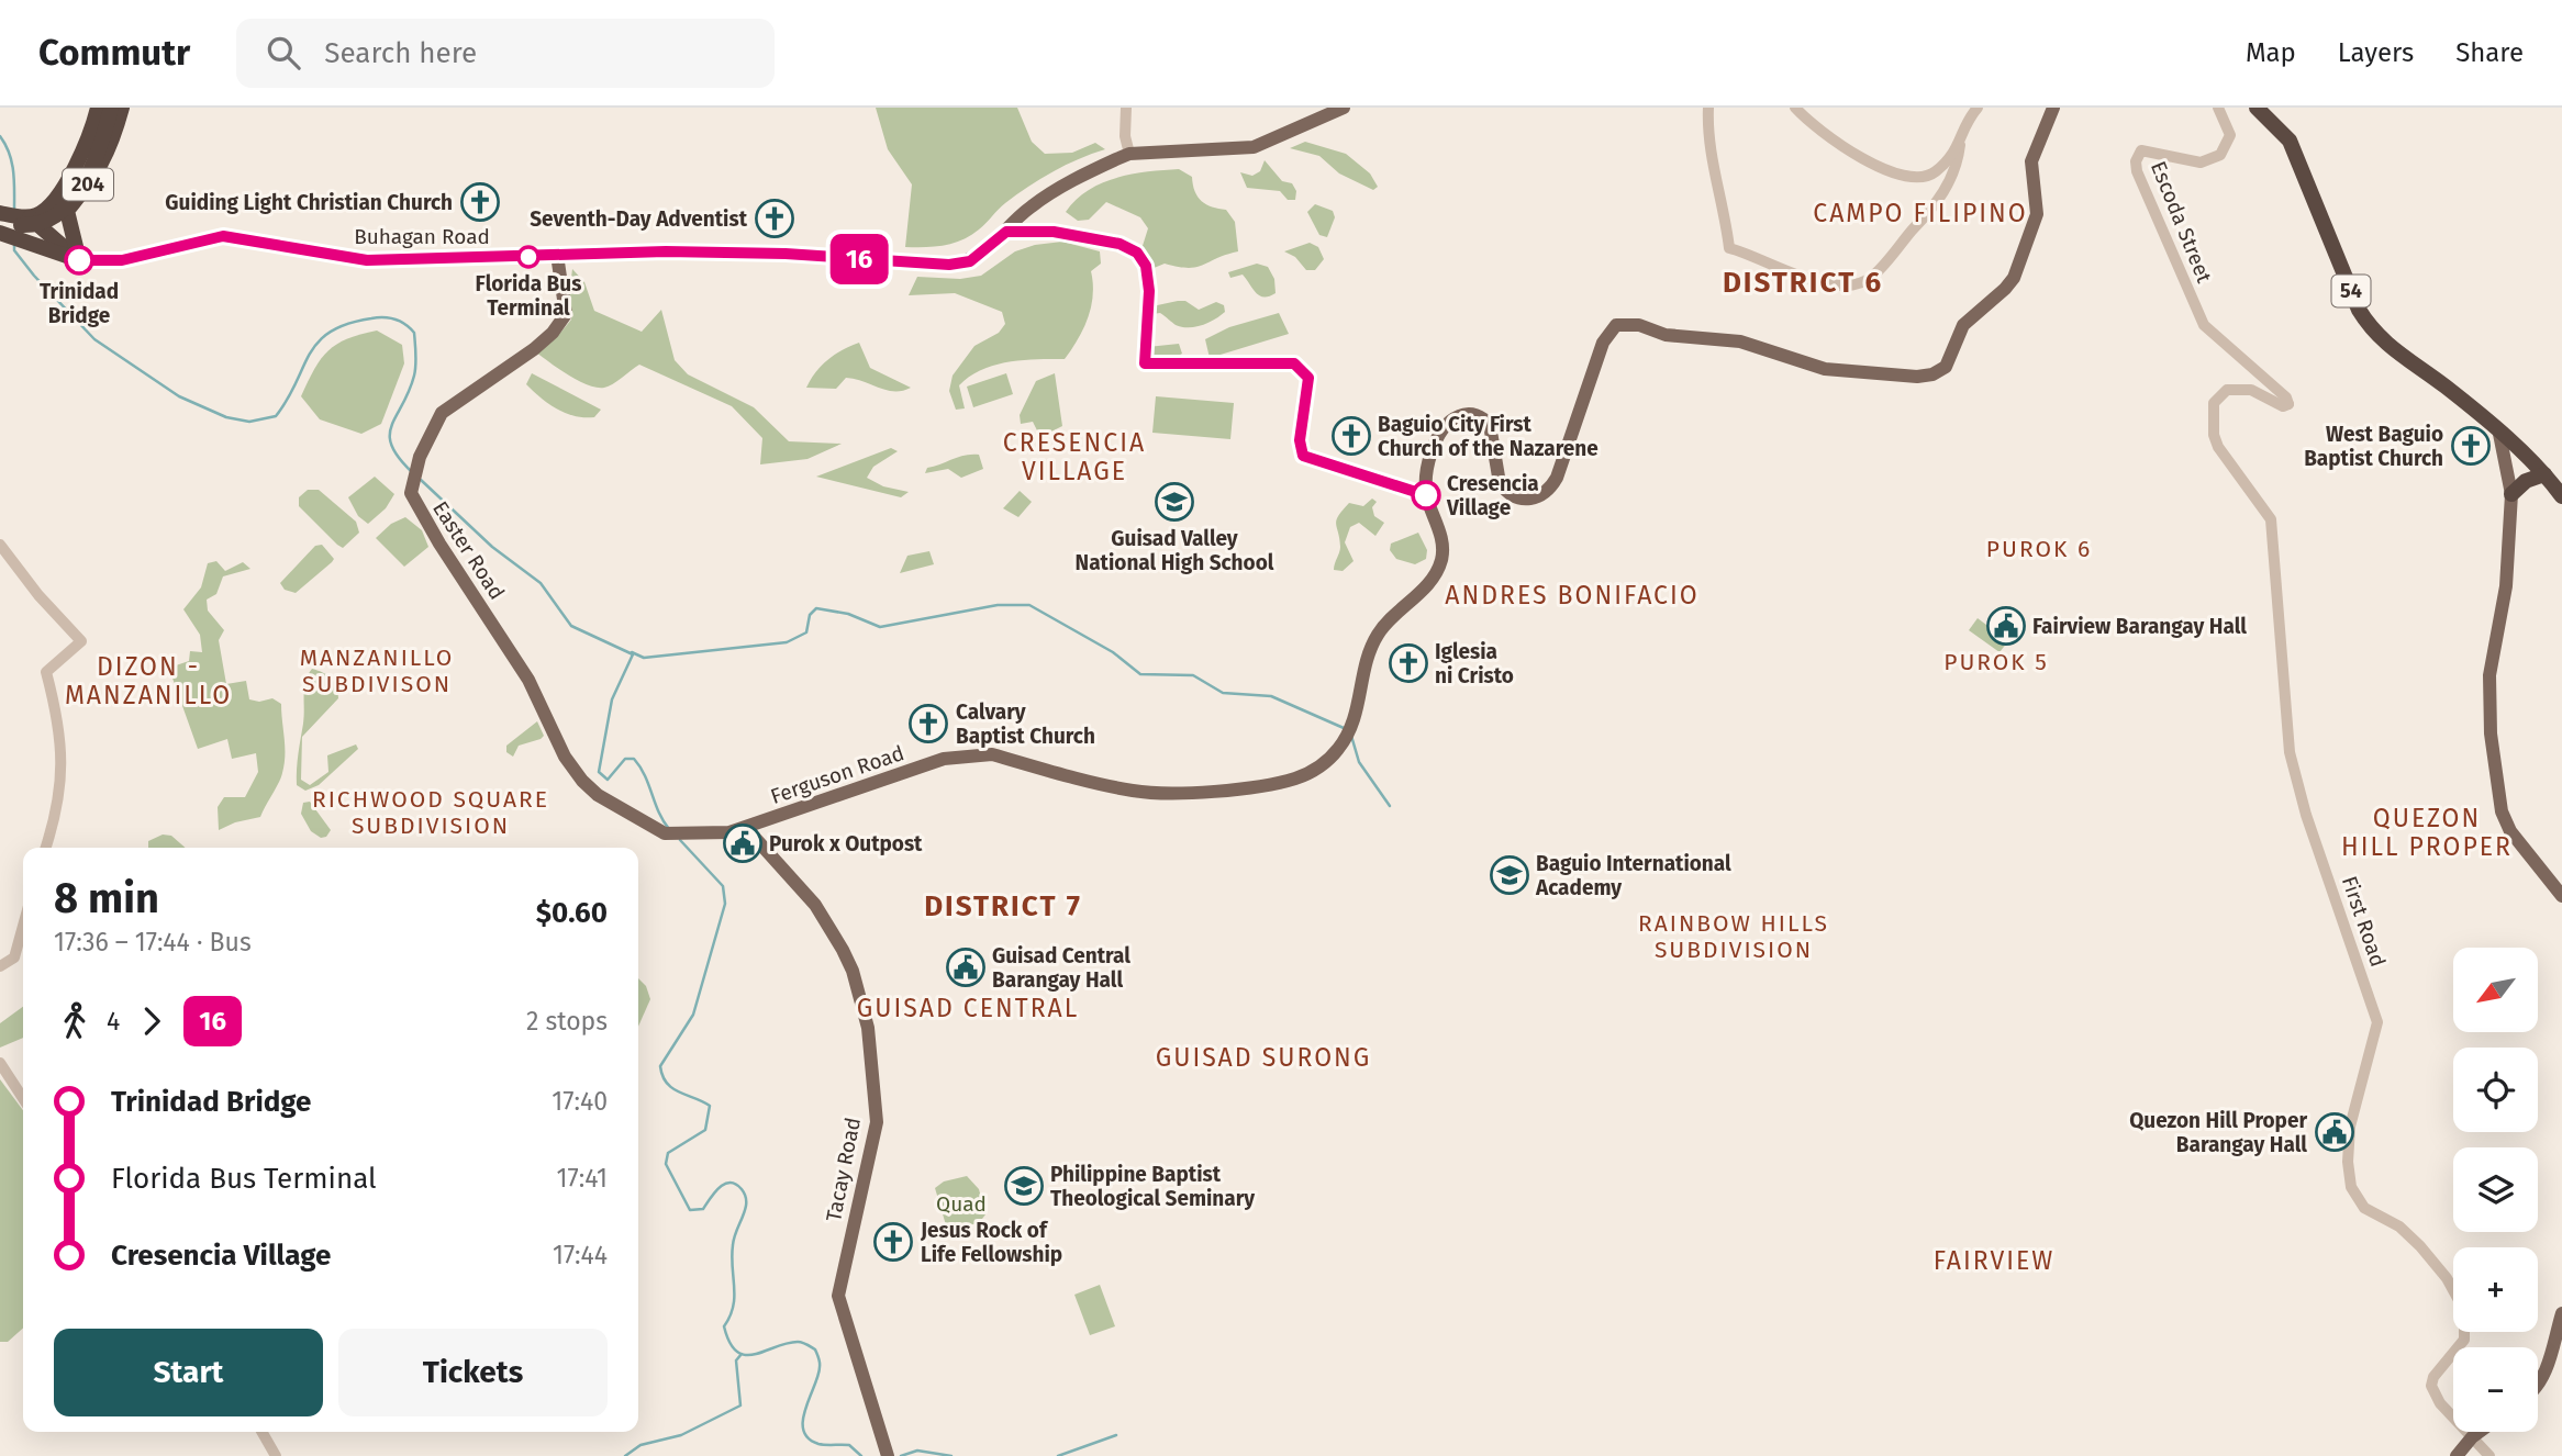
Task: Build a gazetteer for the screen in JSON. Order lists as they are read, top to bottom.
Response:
{
  "streets": {
    "highway": ["204", "Buhagan Road", "54"],
    "main road": ["Easter Road", "Ferguson Road", "Tacay Road"],
    "street": ["Escoda Street", "First Road"]
  },
  "crossings": [
    ["204", "Buhagan Road"],
    ["Escoda Street", "First Road"],
    ["Buhagan Road", "Easter Road"],
    ["Easter Road", "Ferguson Road"],
    ["Ferguson Road", "Tacay Road"]
  ],
  "districts": [
    "CAMPO FILIPINO",
    "DISTRICT 6",
    "CRESENCIA VILLAGE",
    "PUROK 6",
    "ANDRES BONIFACIO",
    "MANZANILLO SUBDIVISON",
    "PUROK 5",
    "DIZON - MANZANILLO",
    "RICHWOOD SQUARE SUBDIVISION",
    "QUEZON HILL PROPER",
    "DISTRICT 7",
    "RAINBOW HILLS SUBDIVISION",
    "GUISAD CENTRAL",
    "GUISAD SURONG",
    "FAIRVIEW"
  ],
  "parks": ["Quad"],
  "places": {
    "church": [
      "Guiding Light Christian Church",
      "Seventh-Day Adventist",
      "Baguio City First Church of the Nazarene",
      "West Baguio Baptist Church",
      "Iglesia ni Cristo",
      "Calvary Baptist Church",
      "Jesus Rock of Life Fellowship"
    ],
    "other": ["Florida Bus Terminal", "Trinidad Bridge", "Cresencia Village"],
    "school or university": ["Guisad Valley National High School", "Baguio International Academy", "Philippine Baptist Theological Seminary"],
    "public building": [
      "Fairview Barangay Hall",
      "Purok x Outpost",
      "Guisad Central Barangay Hall",
      "Quezon Hill Proper Barangay Hall"
    ]
  },
  "lines": ["bus line 16"],
  "north": "bottom left",
  "page": {
    "header": "Commutr",
    "search": "Search here",
    "nav": ["Map", "Layers", "Share"],
    "on_map": "16",
    "heading": ["8 min", "17:36 – 17:44 · Bus", "$0.60"],
    "map_buttons": ["+", "−"],
    "legs": ["4", "16", "2 stops"],
    "list": [
      {
        "name": "Trinidad Bridge",
        "value": "17:40"
      },
      {
        "name": "Florida Bus Terminal",
        "value": "17:41"
      },
      {
        "name": "Cresencia Village",
        "value": "17:44"
      }
    ],
    "buttons": ["Start", "Tickets"]
  }
}
